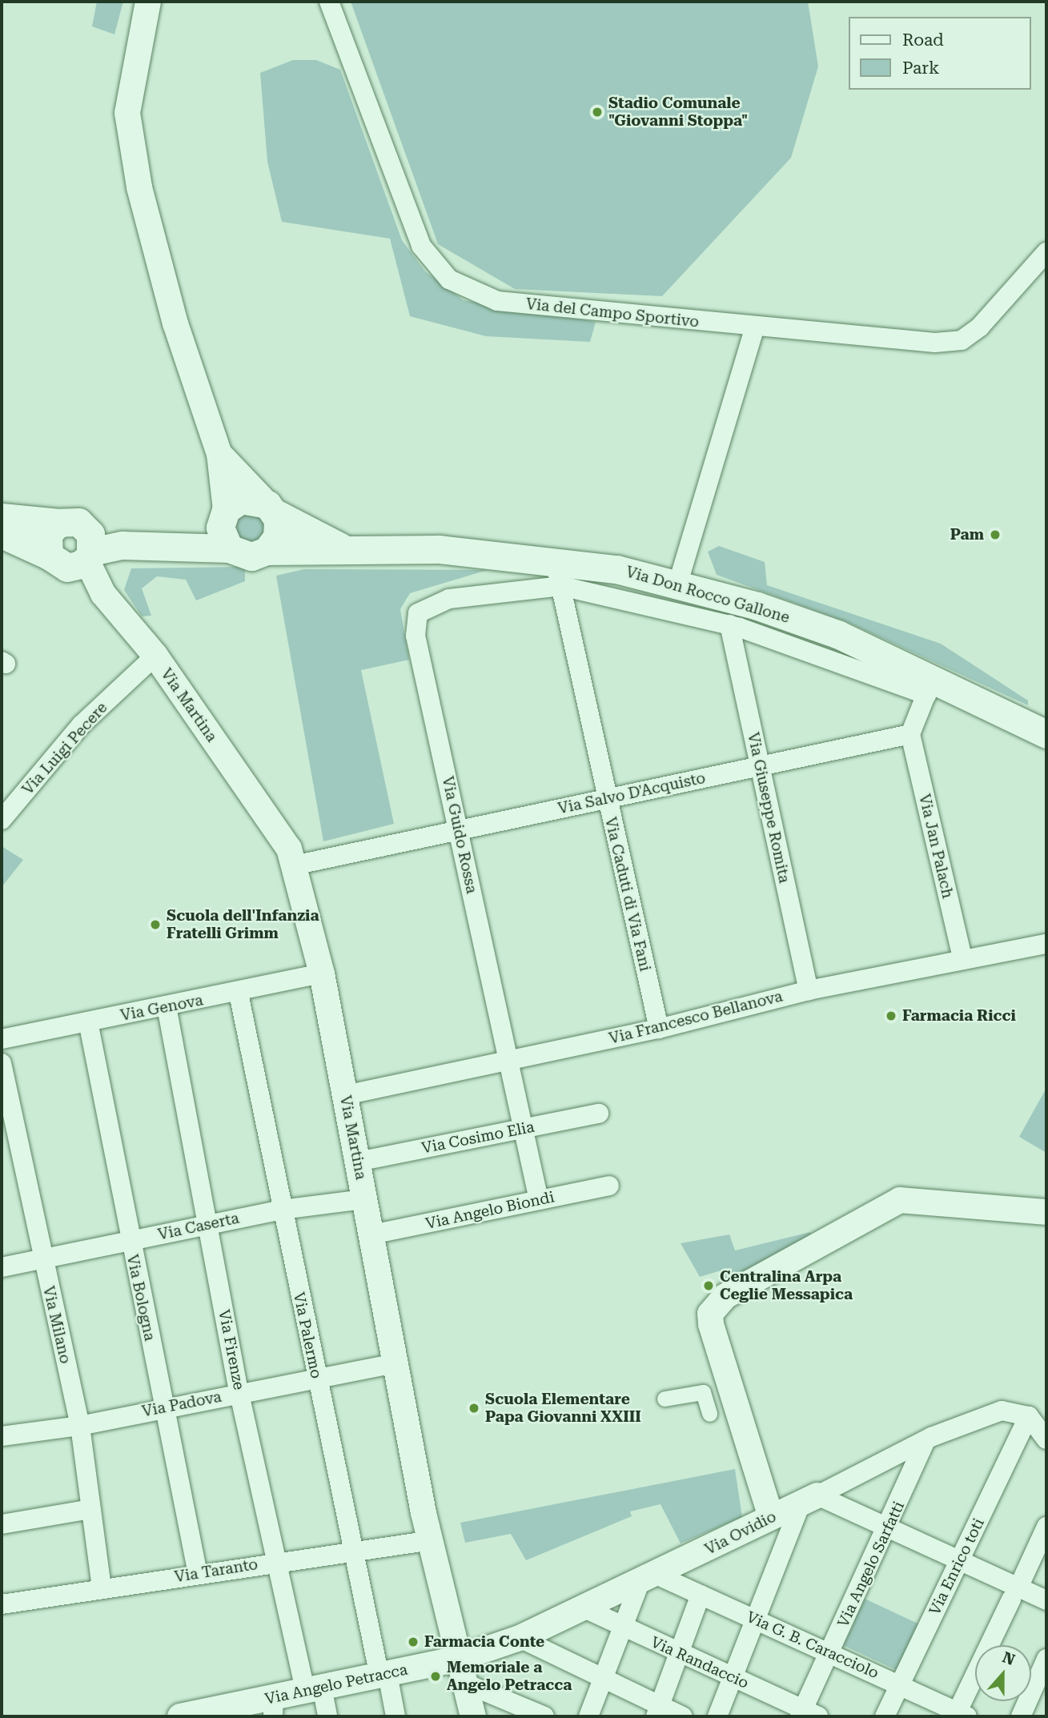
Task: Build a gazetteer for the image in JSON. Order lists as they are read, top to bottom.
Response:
{
  "streets": {
    "main road": ["Via Don Rocco Gallone"],
    "street": [
      "Via del Campo Sportivo",
      "Via Martina",
      "Via Luigi Pecere",
      "Via Salvo D'Acquisto",
      "Via Giuseppe Romita",
      "Via Guido Rossa",
      "Via Jan Palach",
      "Via Caduti di Via Fani",
      "Via Genova",
      "Via Francesco Bellanova",
      "Via Cosimo Elia",
      "Via Angelo Biondi",
      "Via Caserta",
      "Via Bologna",
      "Via Milano",
      "Via Palermo",
      "Via Firenze",
      "Via Padova",
      "Via Ovidio",
      "Via Angelo Sarfatti",
      "Via Enrico toti",
      "Via Taranto",
      "Via G. B. Caracciolo",
      "Via Randaccio",
      "Via Angelo Petracca"
    ]
  },
  "crossings": [
    ["Via Don Rocco Gallone", "Via Guido Rossa"],
    ["Via Don Rocco Gallone", "Via Caduti di Via Fani"],
    ["Via Martina", "Via Luigi Pecere"],
    ["Via Martina", "Via Salvo D'Acquisto"],
    ["Via Martina", "Via Genova"],
    ["Via Martina", "Via Francesco Bellanova"],
    ["Via Martina", "Via Cosimo Elia"],
    ["Via Martina", "Via Angelo Biondi"],
    ["Via Martina", "Via Caserta"],
    ["Via Martina", "Via Padova"],
    ["Via Martina", "Via Ovidio"],
    ["Via Martina", "Via Taranto"],
    ["Via Martina", "Via Angelo Petracca"],
    ["Via Salvo D'Acquisto", "Via Giuseppe Romita"],
    ["Via Salvo D'Acquisto", "Via Guido Rossa"],
    ["Via Salvo D'Acquisto", "Via Jan Palach"],
    ["Via Salvo D'Acquisto", "Via Caduti di Via Fani"],
    ["Via Giuseppe Romita", "Via Francesco Bellanova"],
    ["Via Guido Rossa", "Via Caduti di Via Fani"],
    ["Via Guido Rossa", "Via Francesco Bellanova"],
    ["Via Guido Rossa", "Via Cosimo Elia"],
    ["Via Guido Rossa", "Via Angelo Biondi"],
    ["Via Jan Palach", "Via Francesco Bellanova"],
    ["Via Caduti di Via Fani", "Via Francesco Bellanova"],
    ["Via Genova", "Via Bologna"],
    ["Via Genova", "Via Palermo"],
    ["Via Genova", "Via Firenze"],
    ["Via Caserta", "Via Bologna"],
    ["Via Caserta", "Via Milano"],
    ["Via Caserta", "Via Palermo"],
    ["Via Caserta", "Via Firenze"],
    ["Via Bologna", "Via Padova"],
    ["Via Bologna", "Via Taranto"],
    ["Via Milano", "Via Padova"],
    ["Via Milano", "Via Taranto"],
    ["Via Palermo", "Via Padova"],
    ["Via Palermo", "Via Taranto"],
    ["Via Palermo", "Via Angelo Petracca"],
    ["Via Firenze", "Via Padova"],
    ["Via Firenze", "Via Taranto"],
    ["Via Firenze", "Via Angelo Petracca"],
    ["Via Ovidio", "Via Angelo Sarfatti"],
    ["Via Ovidio", "Via Enrico toti"],
    ["Via Ovidio", "Via G. B. Caracciolo"],
    ["Via Ovidio", "Via Randaccio"],
    ["Via Ovidio", "Via Angelo Petracca"],
    ["Via Angelo Sarfatti", "Via G. B. Caracciolo"],
    ["Via Angelo Sarfatti", "Via Randaccio"],
    ["Via Enrico toti", "Via G. B. Caracciolo"]
  ],
  "places": [
    "Stadio Comunale \"Giovanni Stoppa\"",
    "Pam",
    "Scuola dell'Infanzia Fratelli Grimm",
    "Farmacia Ricci",
    "Centralina Arpa Ceglie Messapica",
    "Scuola Elementare Papa Giovanni XXIII",
    "Farmacia Conte",
    "Memoriale a Angelo Petracca"
  ],
  "legend": ["Road", "Park"],
  "north": "top"
}
